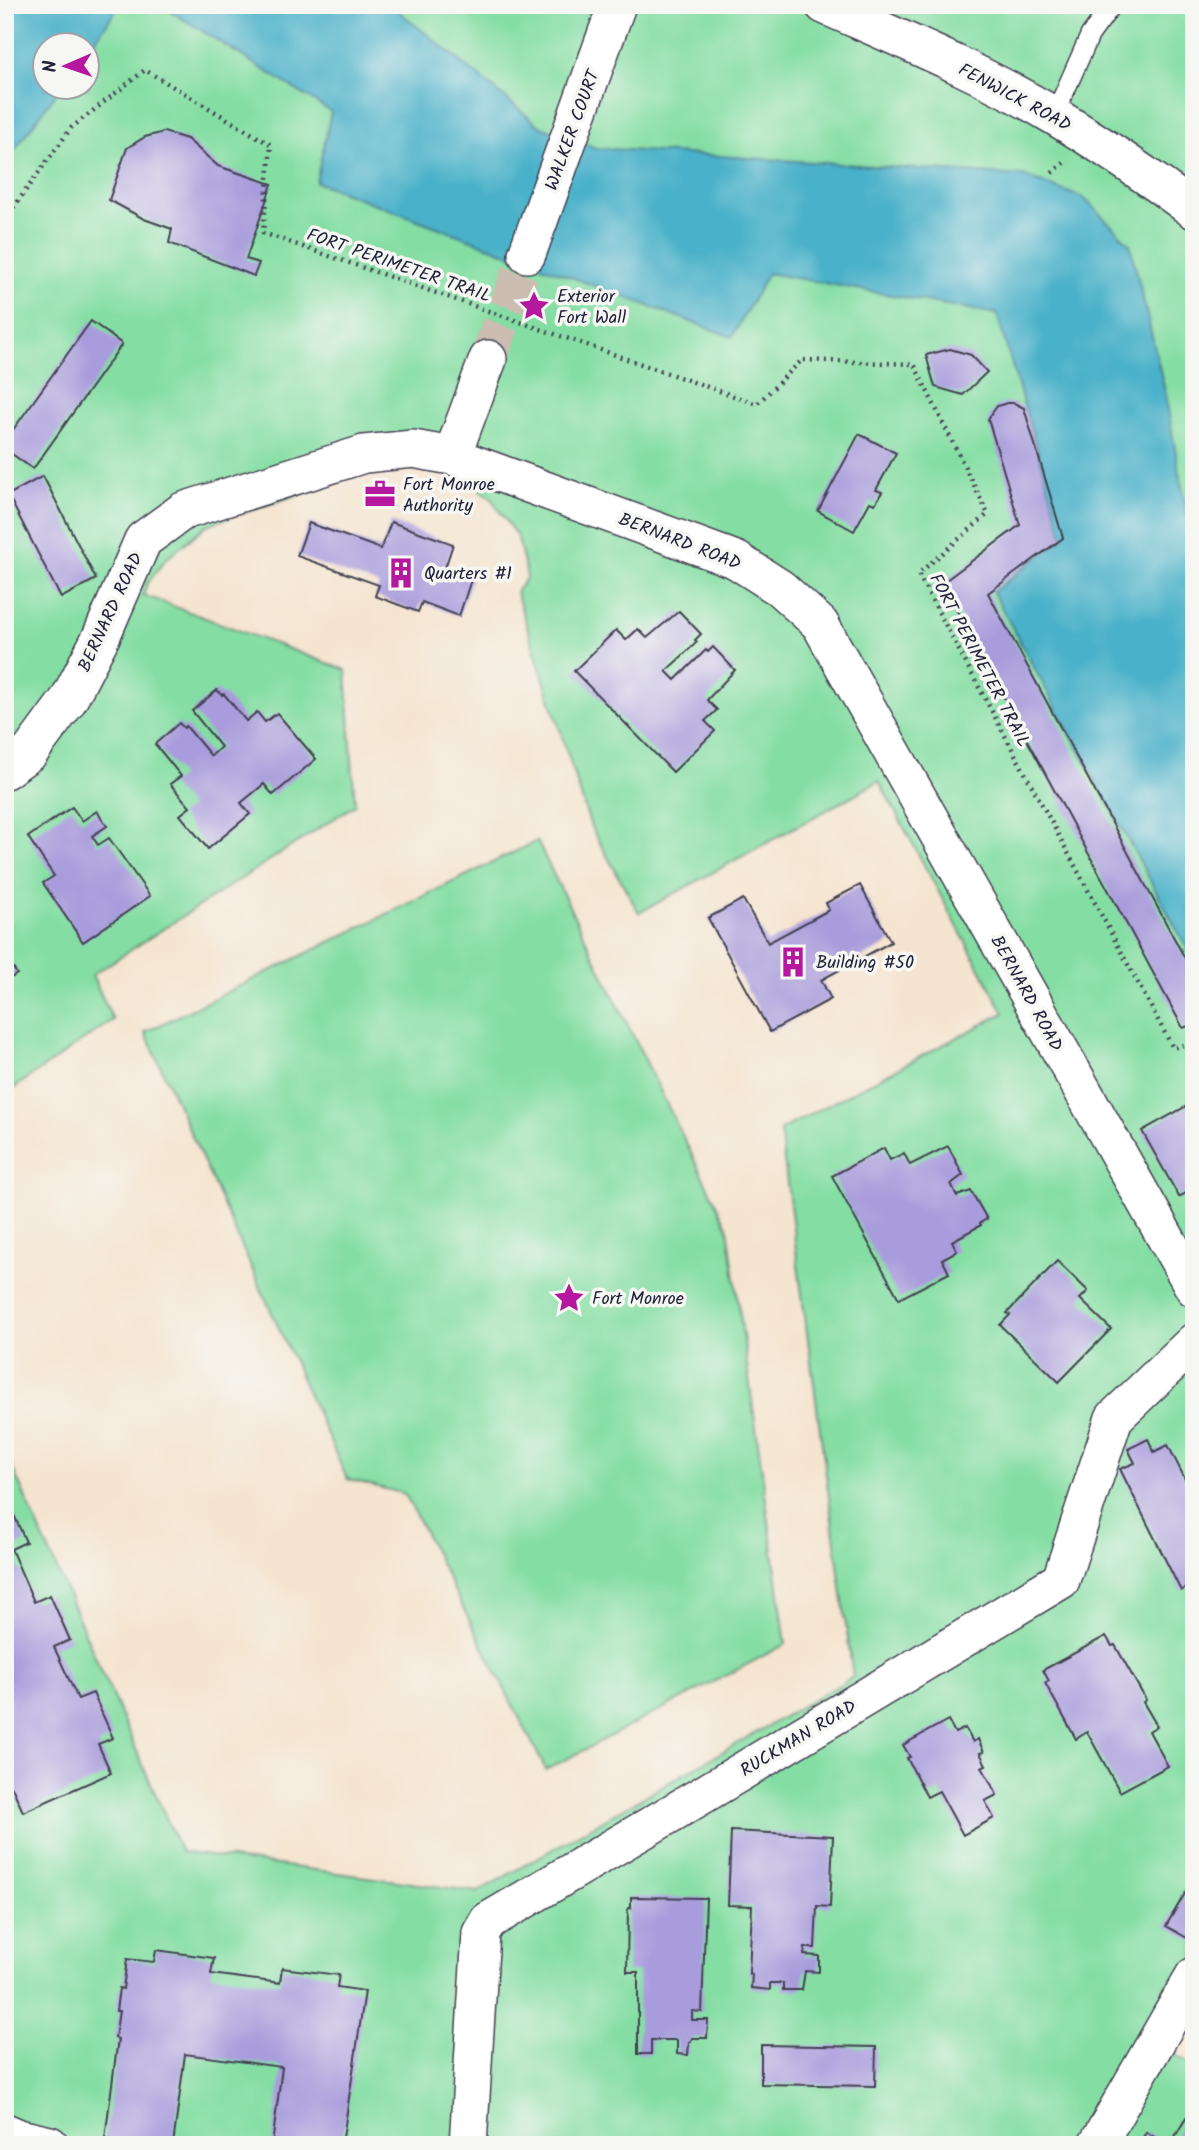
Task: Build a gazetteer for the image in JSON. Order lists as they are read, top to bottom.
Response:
{
  "streets": {
    "street": [
      "FENWICK ROAD",
      "WALKER COURT",
      "BERNARD ROAD",
      "RUCKMAN ROAD"
    ],
    "path": ["FORT PERIMETER TRAIL"]
  },
  "places": {
    "place": ["Exterior Fort Wall", "Fort Monroe"],
    "office": ["Fort Monroe Authority"],
    "building": ["Quarters #1", "Building #50"]
  },
  "north": "left"
}
